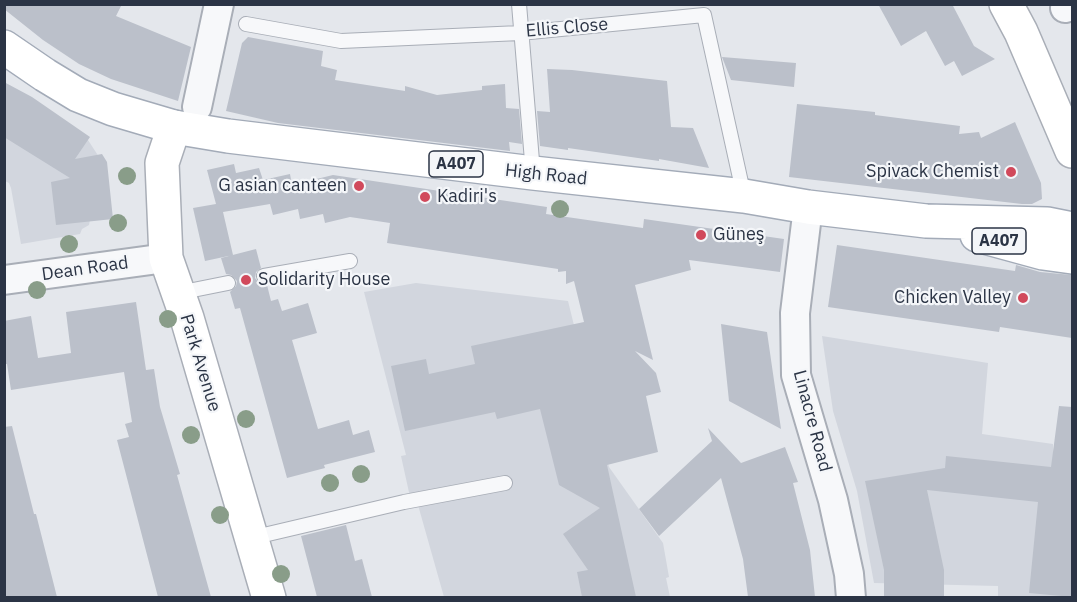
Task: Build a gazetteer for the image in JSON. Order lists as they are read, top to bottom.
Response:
{
  "streets": {
    "main road": ["A407", "High Road", "Park Avenue"],
    "street": ["Dean Road", "Linacre Road"],
    "lane": ["Ellis Close"]
  },
  "crossings": [
    ["Ellis Close", "High Road"],
    ["High Road", "Park Avenue"],
    ["High Road", "Linacre Road"],
    ["Dean Road", "Park Avenue"]
  ],
  "places": [
    "Spivack Chemist",
    "G asian canteen",
    "Kadiri's",
    "Güneş",
    "Solidarity House",
    "Chicken Valley"
  ]
}
